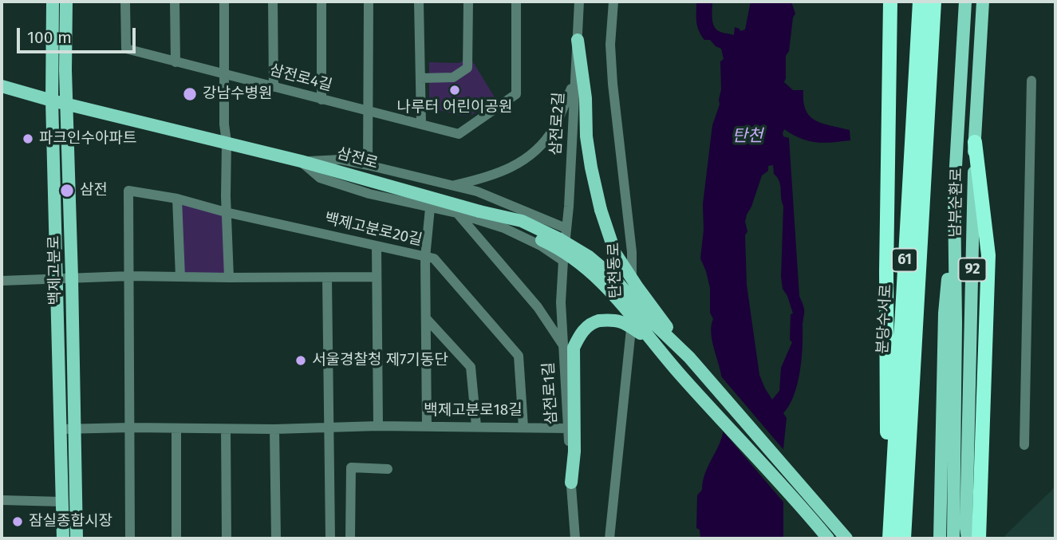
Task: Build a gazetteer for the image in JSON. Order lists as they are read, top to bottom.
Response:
{
  "streets": {
    "highway": ["61", "분당수서로"],
    "main road": [
      "삼전로",
      "남부순환로",
      "92",
      "백제고분로"
    ],
    "street": [
      "삼전로4길",
      "삼전로2길",
      "백제고분로20길",
      "탄천동로",
      "삼전로1길",
      "백제고분로18길"
    ]
  },
  "crossings": [
    ["삼전로2길", "삼전로1길"],
    ["삼전로", "백제고분로"],
    ["백제고분로20길", "백제고분로18길"],
    ["백제고분로", "백제고분로18길"],
    ["삼전로1길", "백제고분로18길"]
  ],
  "water": ["탄천"],
  "places": [
    "나루터 어린이공원",
    "강남수병원",
    "파크인수아파트",
    "삼전",
    "서울경찰청 제7기동단",
    "잠실종합시장"
  ],
  "scale_bar": "100 m"
}
